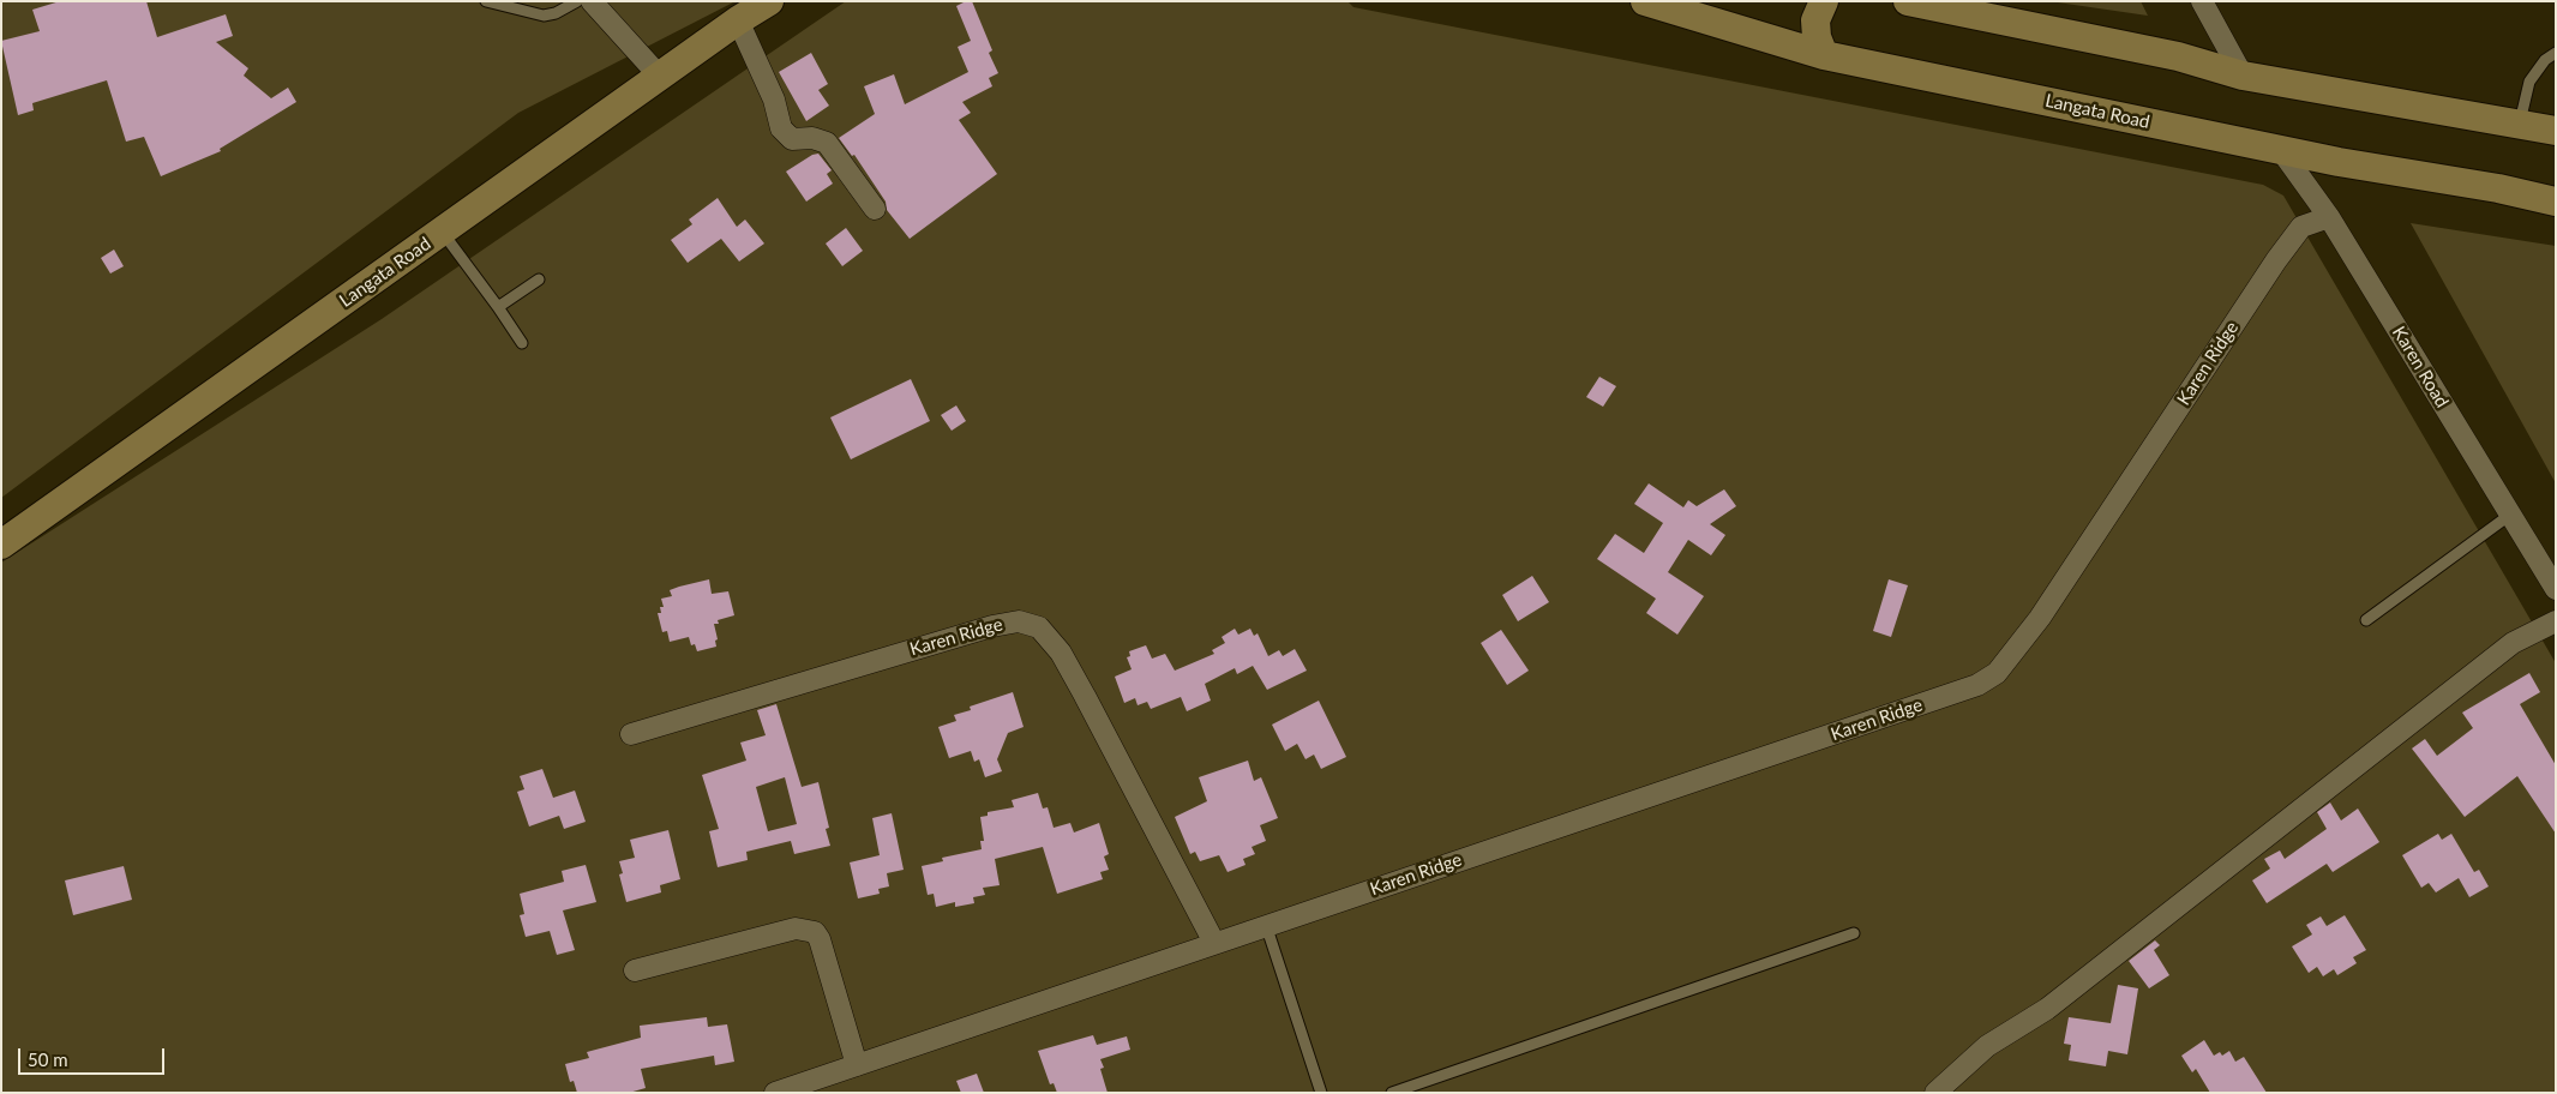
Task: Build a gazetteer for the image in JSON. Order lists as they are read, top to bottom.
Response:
{
  "streets": {
    "main road": ["Langata Road"],
    "street": ["Karen Ridge", "Karen Road"]
  },
  "crossings": [
    ["Langata Road", "Karen Road"],
    ["Karen Ridge", "Karen Road"]
  ],
  "scale_bar": "50 m"
}
